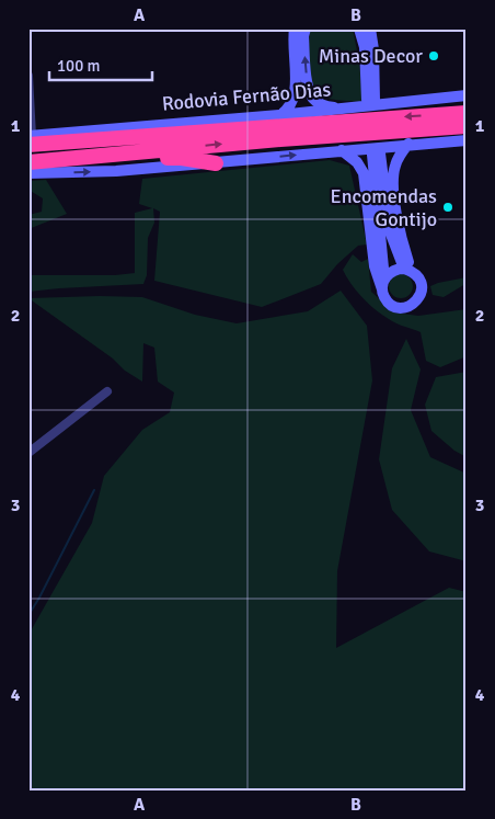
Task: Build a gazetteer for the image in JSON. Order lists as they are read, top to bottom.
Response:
{
  "streets": {
    "highway": ["Rodovia Fernão Dias"]
  },
  "places": ["Minas Decor", "Encomendas Gontijo"],
  "scale_bar": "100 m",
  "grid": {
    "columns": ["A", "B"],
    "rows": [
      "1",
      "2",
      "3",
      "4"
    ]
  }
}
